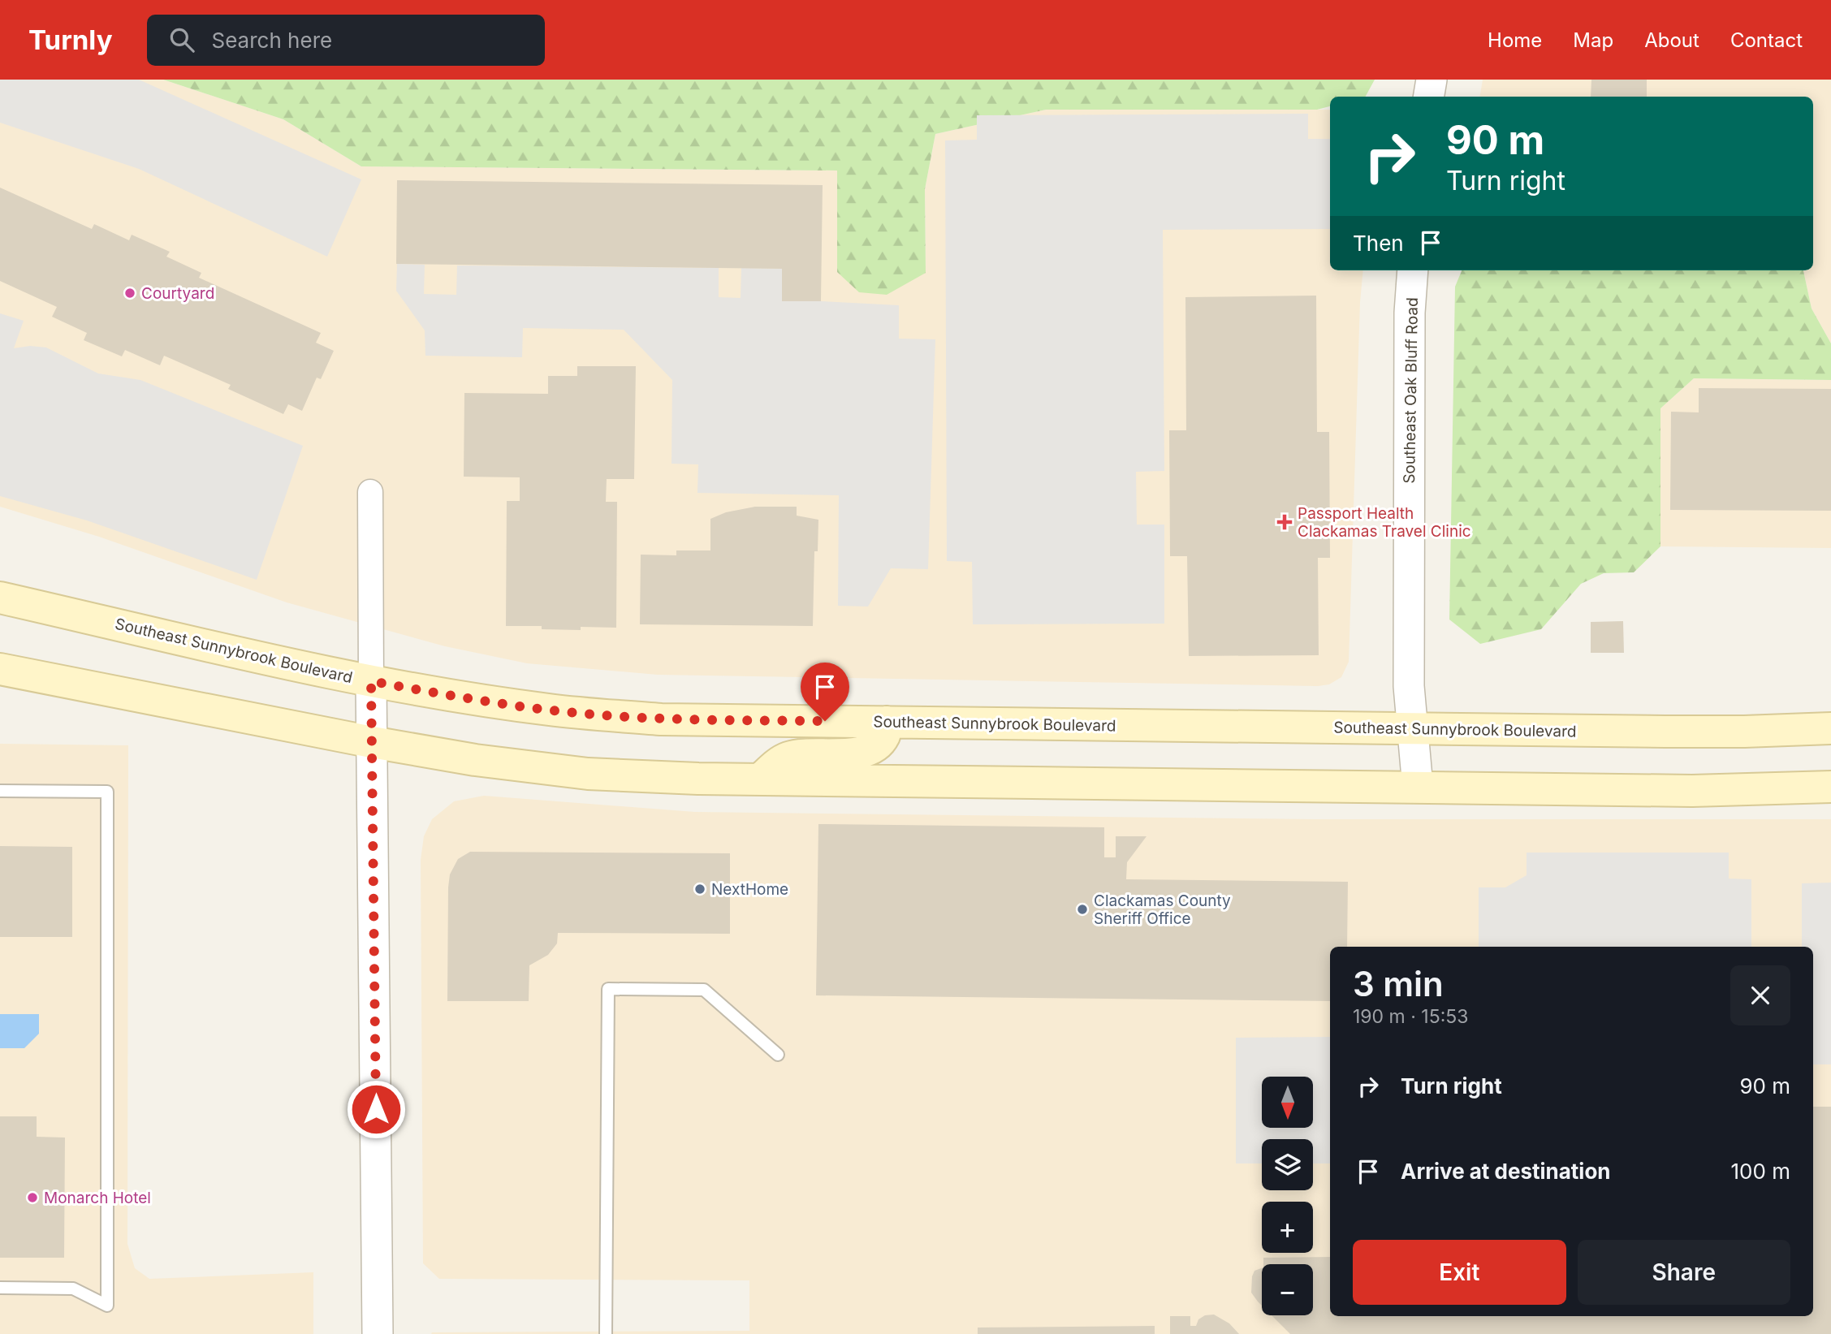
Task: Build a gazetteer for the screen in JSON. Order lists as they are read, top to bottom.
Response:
{
  "streets": {
    "main road": ["Southeast Sunnybrook Boulevard"],
    "street": ["Southeast Oak Bluff Road"]
  },
  "crossings": [
    ["Southeast Oak Bluff Road", "Southeast Sunnybrook Boulevard"]
  ],
  "places": {
    "other": [
      "Courtyard",
      "NextHome",
      "Clackamas County Sheriff Office",
      "Monarch Hotel"
    ],
    "health": ["Passport Health Clackamas Travel Clinic"]
  },
  "north": "bottom",
  "page": {
    "header": "Turnly",
    "search": "Search here",
    "nav": [
      "Home",
      "Map",
      "About",
      "Contact"
    ],
    "turn": ["90 m", "Turn right"],
    "then": "Then",
    "heading": ["3 min", "190 m · 15:53"],
    "list": [
      {
        "name": "Turn right",
        "value": "90 m"
      },
      {
        "name": "Arrive at destination",
        "value": "100 m"
      }
    ],
    "map_buttons": ["+", "−"],
    "buttons": ["Exit", "Share"]
  }
}
